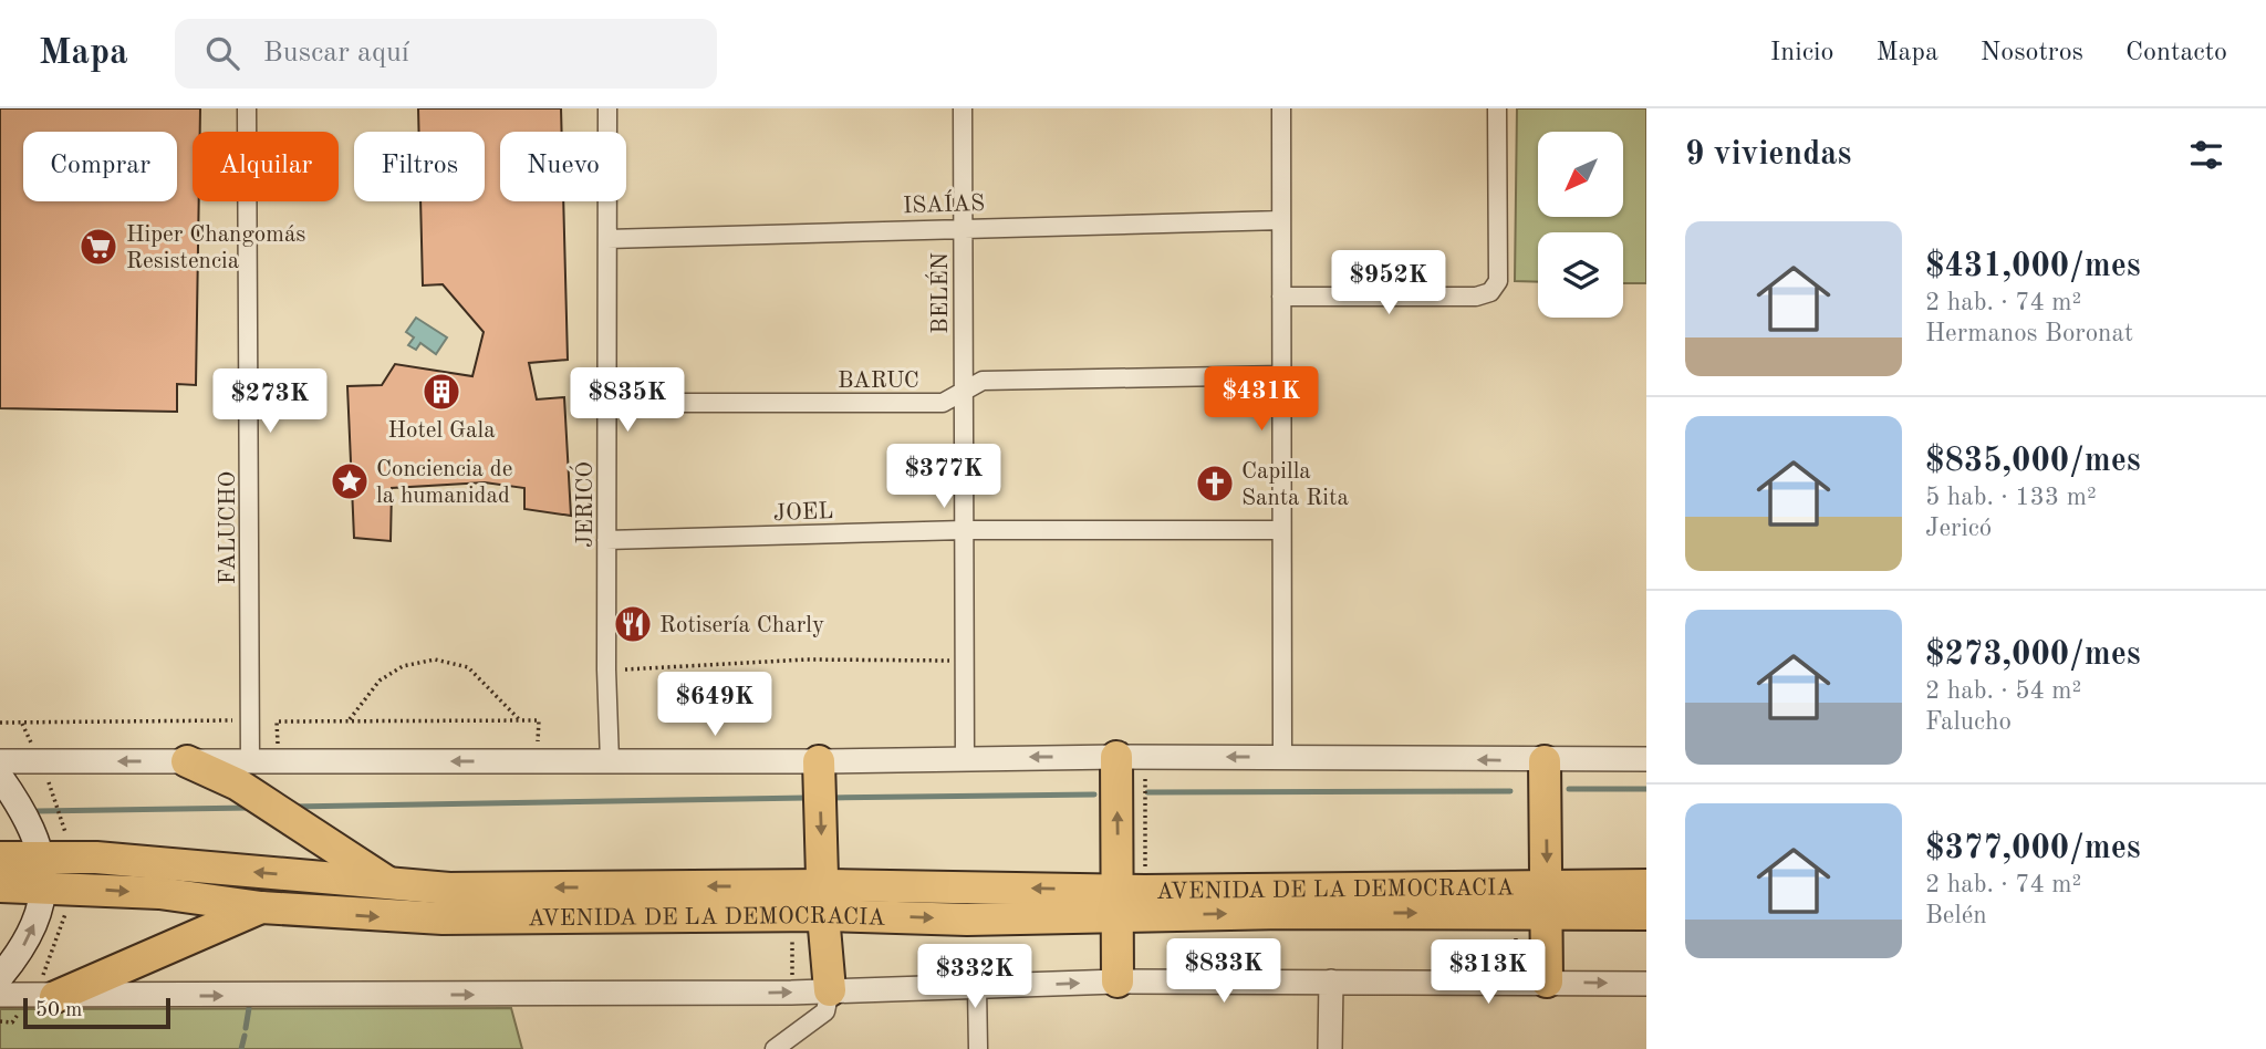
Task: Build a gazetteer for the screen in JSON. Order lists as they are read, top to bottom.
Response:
{
  "streets": {
    "highway": ["AVENIDA DE LA DEMOCRACIA"],
    "street": [
      "ISAÍAS",
      "BELÉN",
      "BARUC",
      "JERICÓ",
      "JOEL",
      "FALUCHO"
    ]
  },
  "crossings": [
    ["ISAÍAS", "BELÉN"],
    ["ISAÍAS", "JERICÓ"],
    ["BELÉN", "BARUC"],
    ["BELÉN", "JOEL"],
    ["BARUC", "JERICÓ"],
    ["JERICÓ", "JOEL"]
  ],
  "places": {
    "supermarket": ["Hiper Changomás Resistencia"],
    "building": ["Hotel Gala"],
    "place": ["Conciencia de la humanidad"],
    "church": ["Capilla Santa Rita"],
    "restaurant": ["Rotisería Charly"]
  },
  "scale_bar": "50 m",
  "north": "bottom left",
  "page": {
    "header": "Mapa",
    "search": "Buscar aquí",
    "nav": [
      "Inicio",
      "Mapa",
      "Nosotros",
      "Contacto"
    ],
    "heading": "9 viviendas",
    "chip": [
      "Comprar",
      "Alquilar",
      "Filtros",
      "Nuevo"
    ],
    "list": [
      {
        "name": "$431,000/mes",
        "note": "2 hab. · 74 m² · Hermanos Boronat"
      },
      {
        "name": "$835,000/mes",
        "note": "5 hab. · 133 m² · Jericó"
      },
      {
        "name": "$273,000/mes",
        "note": "2 hab. · 54 m² · Falucho"
      },
      {
        "name": "$377,000/mes",
        "note": "2 hab. · 74 m² · Belén"
      }
    ],
    "price": [
      "$952K",
      "$431K",
      "$835K",
      "$273K",
      "$377K",
      "$649K",
      "$833K",
      "$313K",
      "$332K"
    ],
    "scale": "50 m"
  }
}
